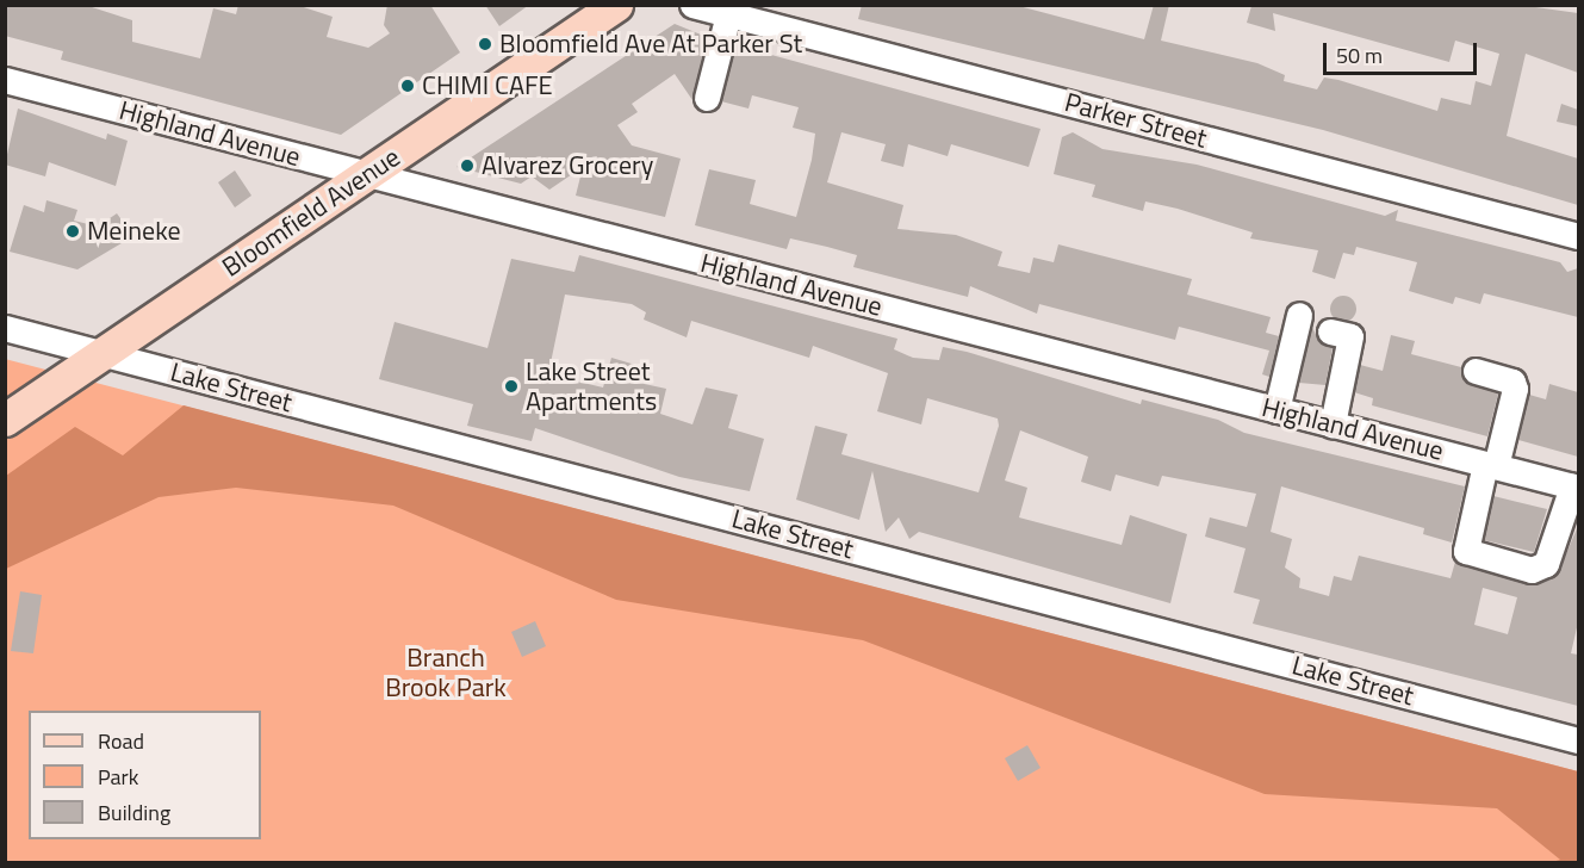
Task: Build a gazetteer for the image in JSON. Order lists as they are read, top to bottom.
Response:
{
  "streets": {
    "main road": ["Bloomfield Avenue"],
    "street": ["Parker Street", "Highland Avenue", "Lake Street"]
  },
  "crossings": [
    ["Highland Avenue", "Bloomfield Avenue"],
    ["Bloomfield Avenue", "Lake Street"]
  ],
  "parks": ["Branch Brook Park"],
  "places": [
    "Bloomfield Ave At Parker St",
    "CHIMI CAFE",
    "Alvarez Grocery",
    "Meineke",
    "Lake Street Apartments"
  ],
  "legend": ["Road", "Park", "Building"],
  "scale_bar": "50 m"
}
